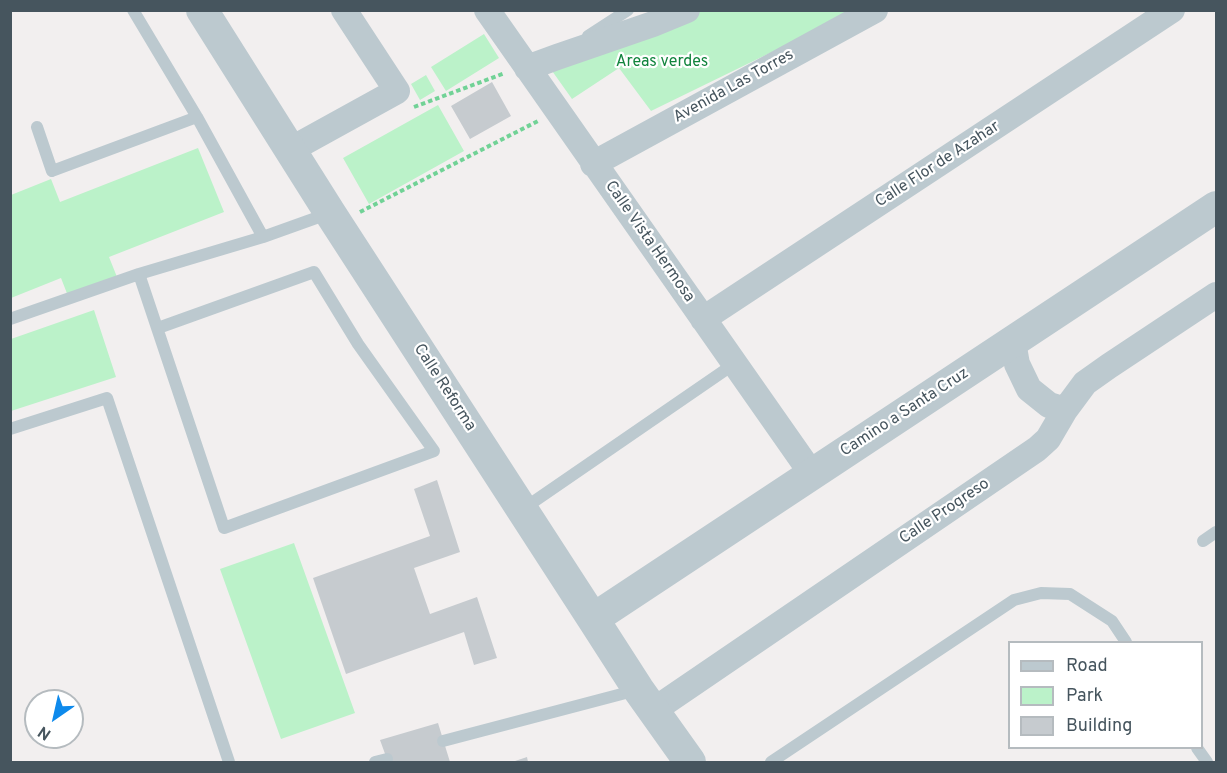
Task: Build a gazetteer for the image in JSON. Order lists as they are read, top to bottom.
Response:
{
  "streets": {
    "street": [
      "Avenida Las Torres",
      "Calle Flor de Azahar",
      "Calle Vista Hermosa",
      "Calle Reforma",
      "Camino a Santa Cruz",
      "Calle Progreso"
    ]
  },
  "crossings": [
    ["Avenida Las Torres", "Calle Vista Hermosa"],
    ["Calle Flor de Azahar", "Calle Vista Hermosa"],
    ["Calle Vista Hermosa", "Camino a Santa Cruz"],
    ["Calle Reforma", "Camino a Santa Cruz"],
    ["Calle Reforma", "Calle Progreso"]
  ],
  "parks": ["Areas verdes"],
  "legend": ["Road", "Park", "Building"],
  "north": "bottom left"
}
